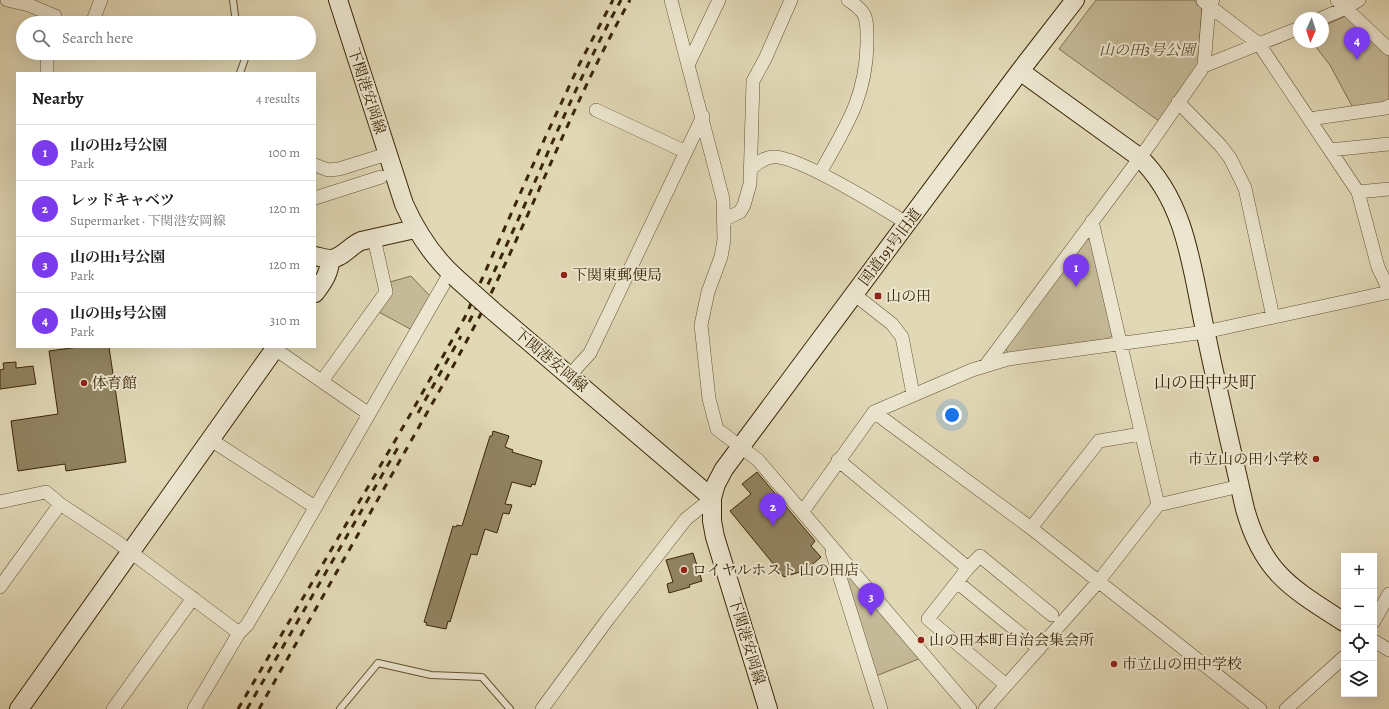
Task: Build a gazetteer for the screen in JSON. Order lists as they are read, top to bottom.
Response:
{
  "streets": {
    "street": ["下関港安岡線", "国道191号旧道"]
  },
  "crossings": [
    ["下関港安岡線", "国道191号旧道"]
  ],
  "districts": ["山の田中央町"],
  "parks": ["山の田3号公園"],
  "places": {
    "other": [
      "下関東郵便局",
      "体育館",
      "市立山の田小学校",
      "ロイヤルホスト 山の田店",
      "山の田本町自治会集会所",
      "市立山の田中学校"
    ],
    "transit": ["山の田"]
  },
  "north": "bottom",
  "page": {
    "search": "Search here",
    "pins": [
      "4",
      "1",
      "2",
      "3"
    ],
    "heading": ["Nearby", "4 results"],
    "list": [
      {
        "mark": "1",
        "name": "山の田2号公園",
        "note": "Park",
        "value": "100 m"
      },
      {
        "mark": "2",
        "name": "レッドキャベツ",
        "note": "Supermarket · 下関港安岡線",
        "value": "120 m"
      },
      {
        "mark": "3",
        "name": "山の田1号公園",
        "note": "Park",
        "value": "120 m"
      },
      {
        "mark": "4",
        "name": "山の田5号公園",
        "note": "Park",
        "value": "310 m"
      }
    ],
    "map_buttons": ["+", "−"]
  }
}
